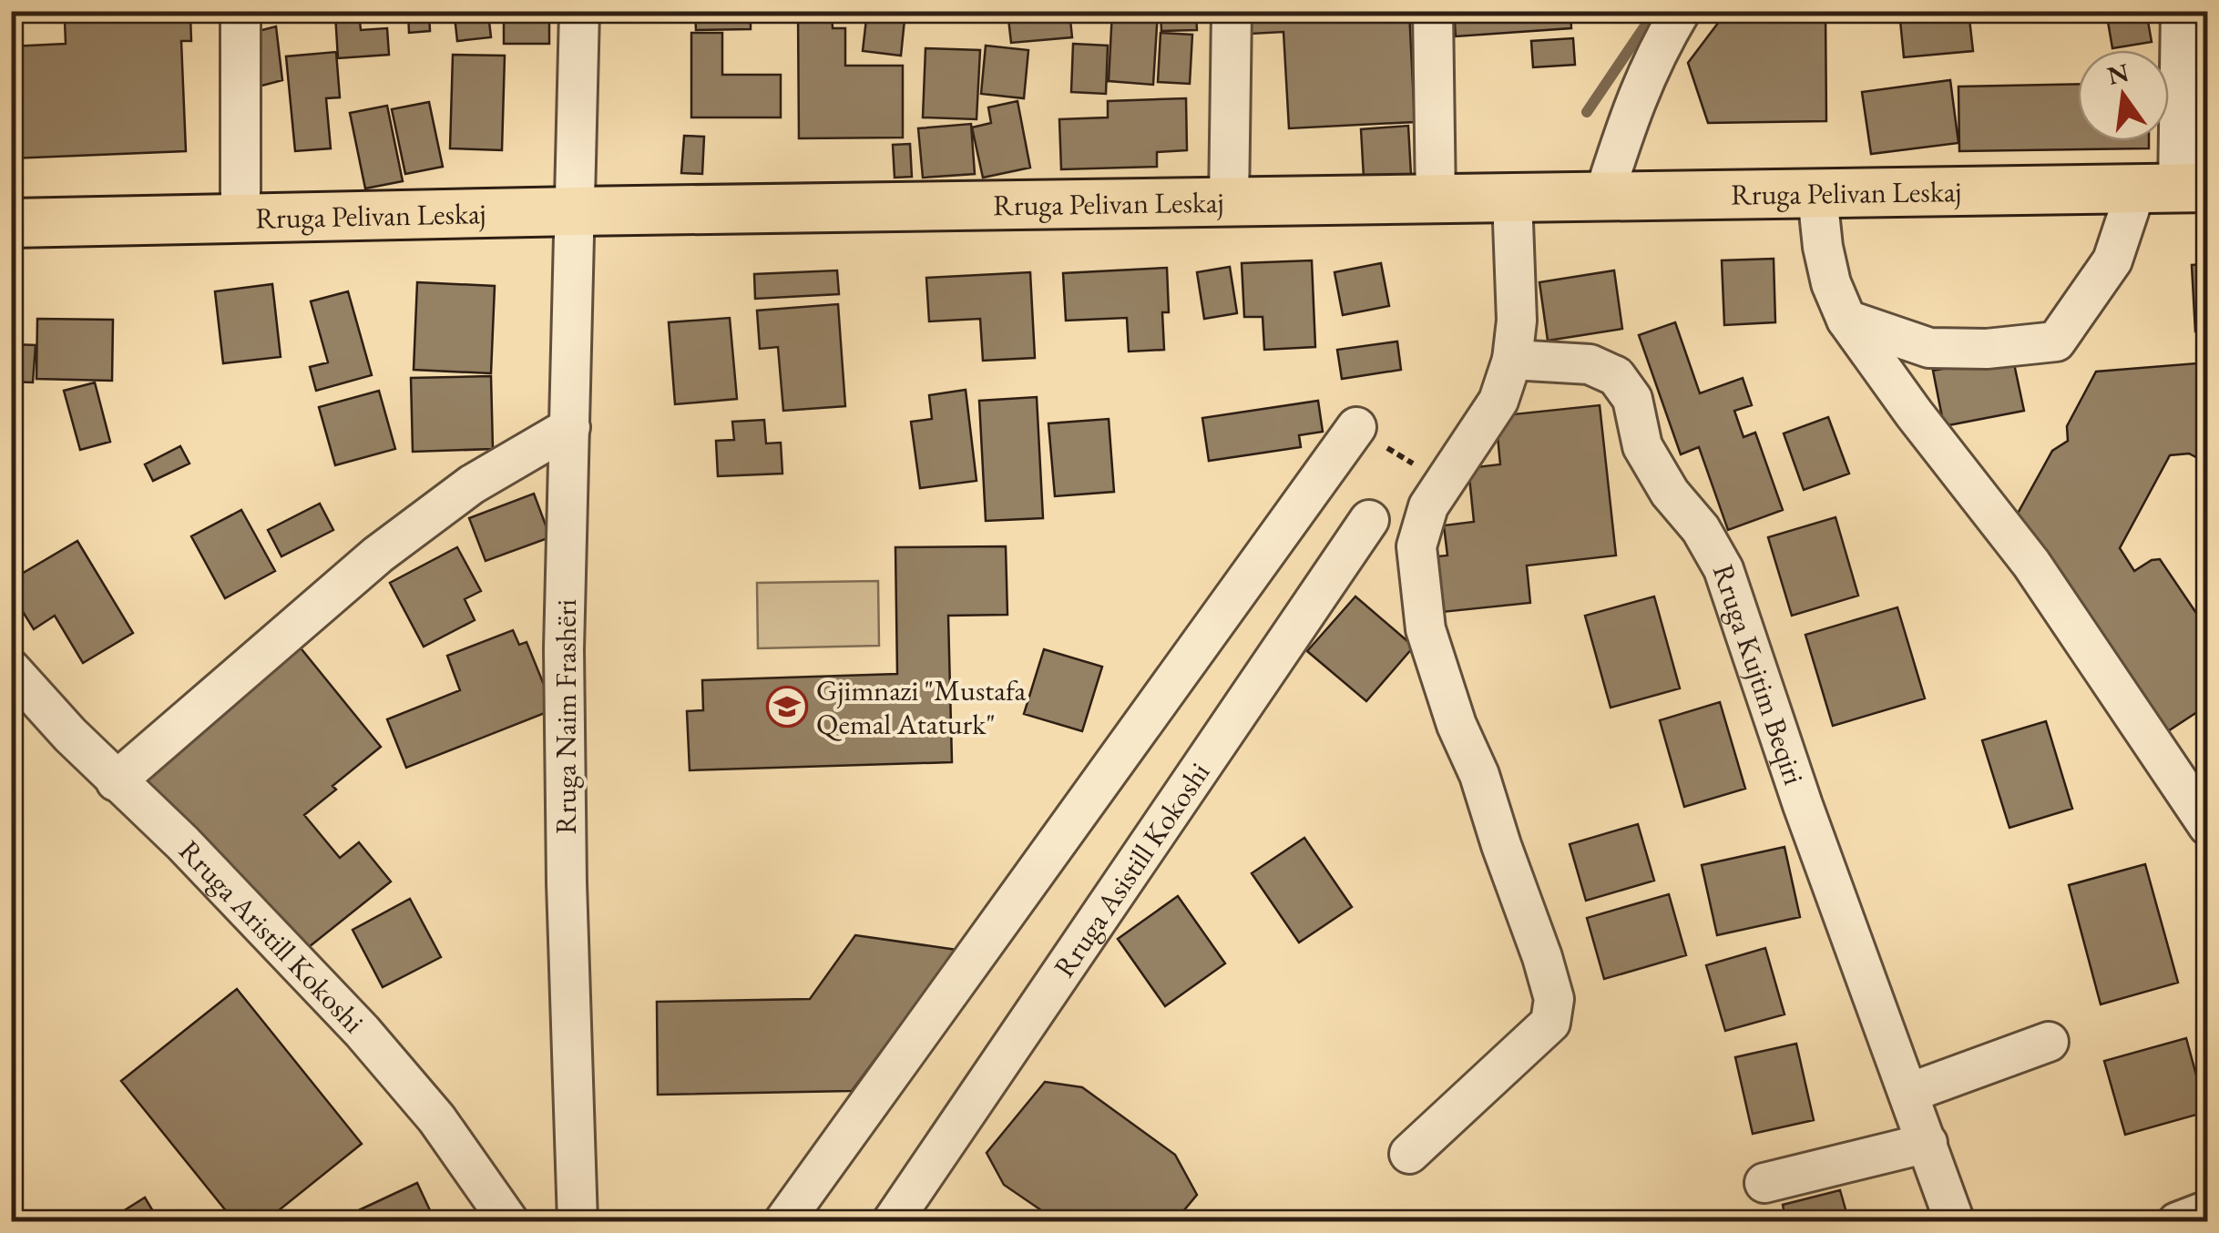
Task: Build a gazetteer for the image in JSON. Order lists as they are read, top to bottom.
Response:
{
  "streets": {
    "main road": ["Rruga Pelivan Leskaj"],
    "street": [
      "Rruga Kujtim Beqiri",
      "Rruga Naim Frashëri",
      "Rruga Asistill Kokoshi",
      "Rruga Aristill Kokoshi"
    ]
  },
  "crossings": [
    ["Rruga Pelivan Leskaj", "Rruga Naim Frashëri"]
  ],
  "places": {
    "school or university": ["Gjimnazi \"Mustafa Qemal Ataturk\""]
  },
  "north": "top"
}
